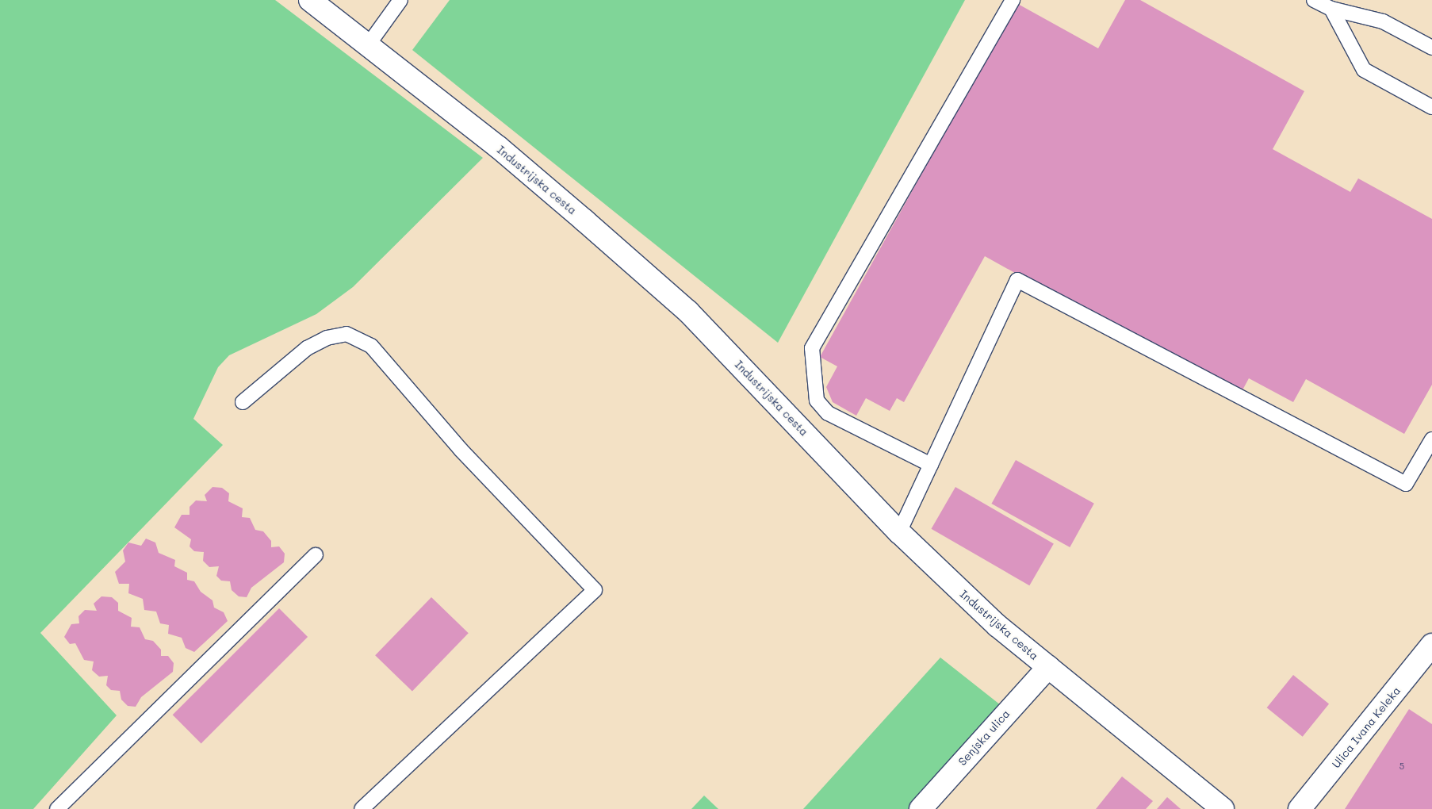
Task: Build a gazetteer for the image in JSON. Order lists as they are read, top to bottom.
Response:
{
  "streets": {
    "street": ["Industrijska cesta", "Ulica Ivana Keleka", "Senjska ulica"]
  },
  "crossings": [
    ["Industrijska cesta", "Senjska ulica"]
  ],
  "house_numbers": ["5"]
}
